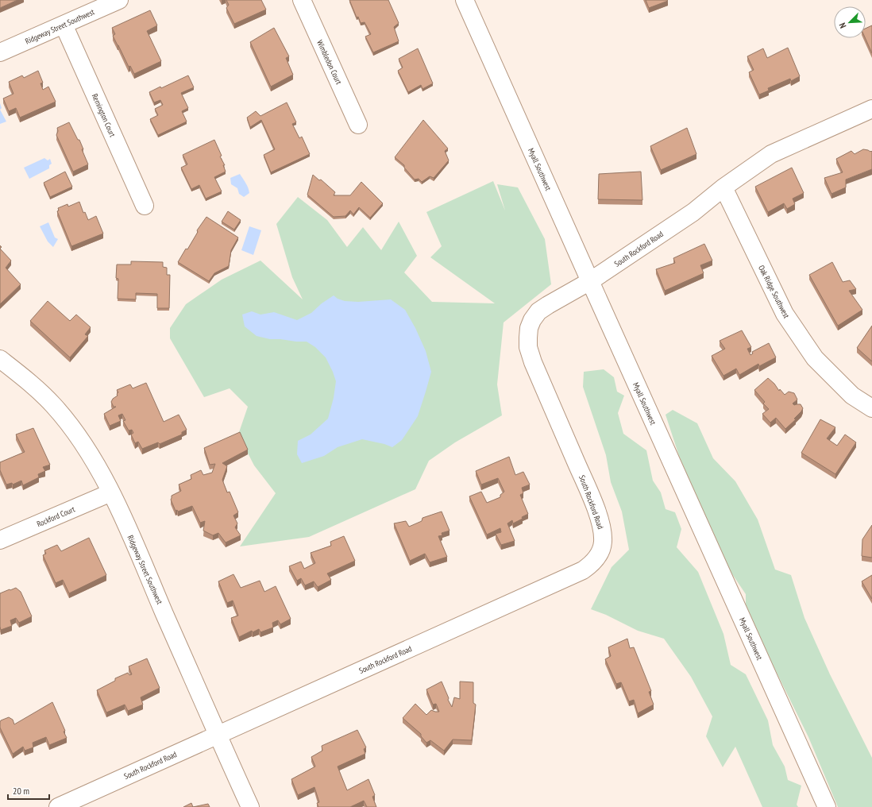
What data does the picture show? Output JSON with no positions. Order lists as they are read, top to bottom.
{
  "streets": {
    "street": [
      "Ridgeway Street Southwest",
      "Wimbledon Court",
      "Remington Court",
      "Myall Southwest",
      "South Rockford Road",
      "Oak Ridge Southwest",
      "Rockford Court"
    ]
  },
  "crossings": [
    ["Ridgeway Street Southwest", "Remington Court"],
    ["Ridgeway Street Southwest", "South Rockford Road"],
    ["Ridgeway Street Southwest", "Rockford Court"],
    ["Myall Southwest", "South Rockford Road"],
    ["South Rockford Road", "Oak Ridge Southwest"]
  ],
  "scale_bar": "20 m",
  "north": "bottom left"
}
